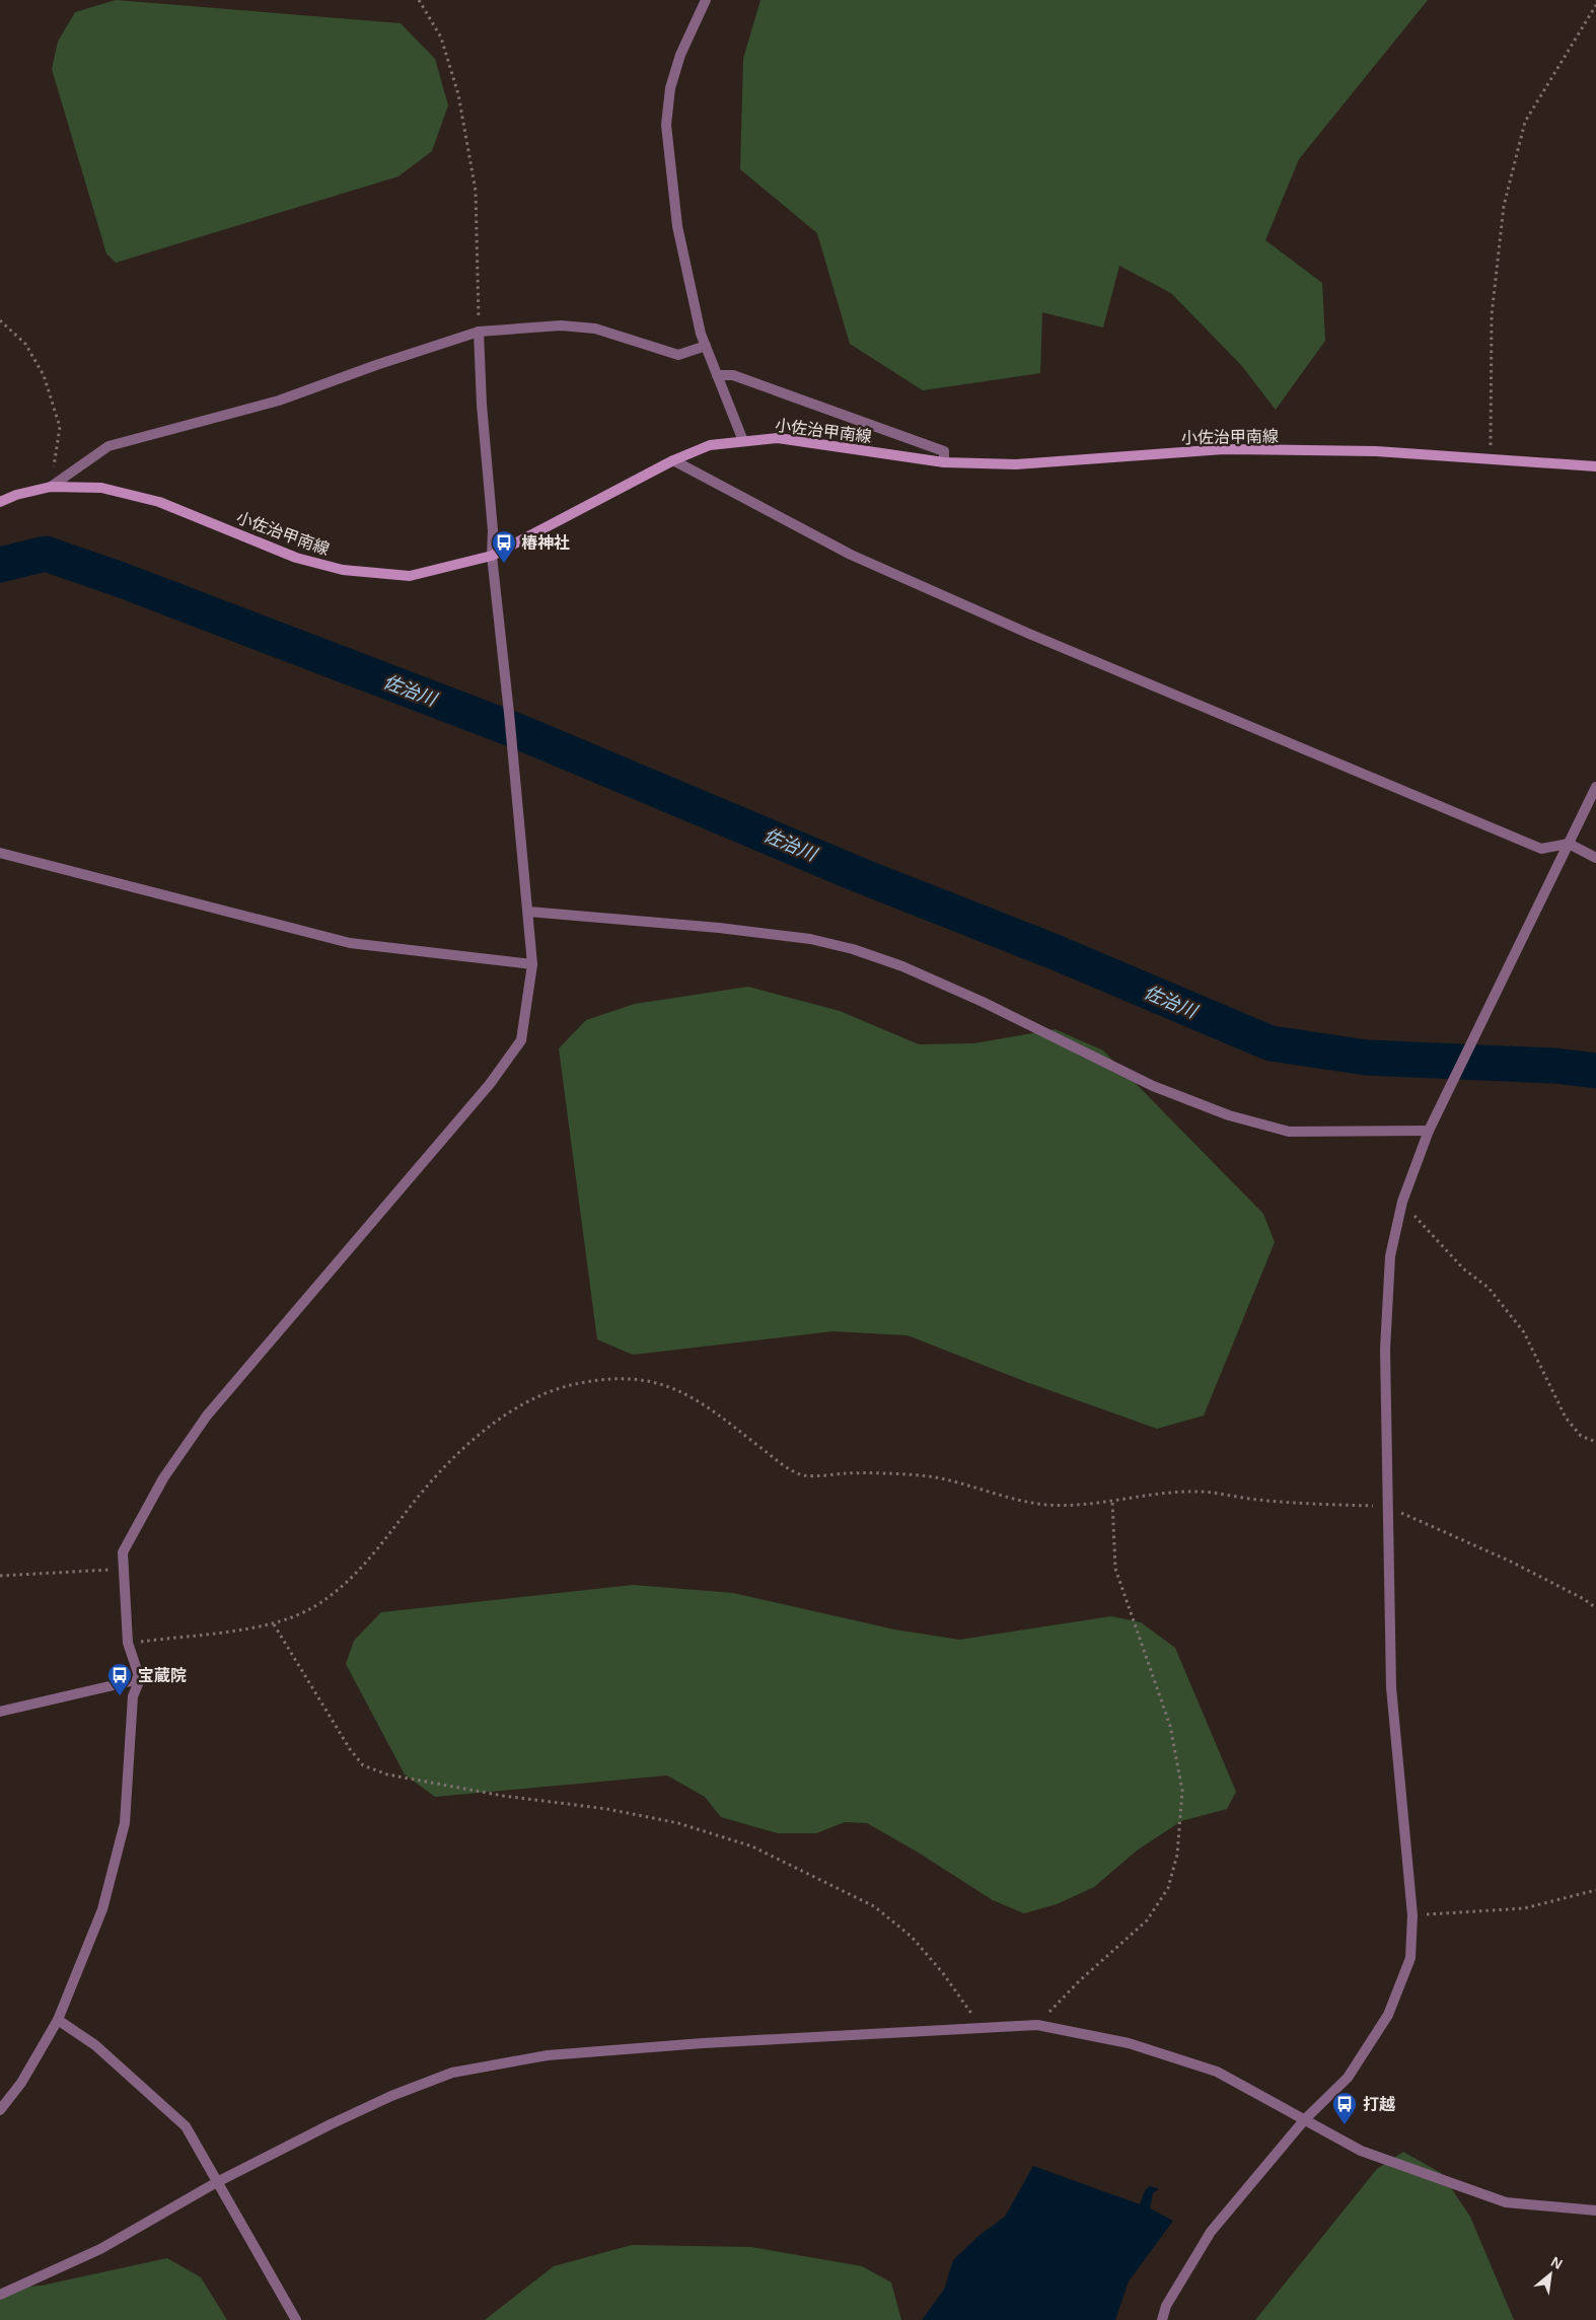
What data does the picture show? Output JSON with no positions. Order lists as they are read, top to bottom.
{
  "streets": {
    "main road": ["小佐治甲南線"]
  },
  "water": ["佐治川"],
  "places": {
    "bus stop": ["椿神社", "宝蔵院", "打越"]
  },
  "north": "top right"
}
